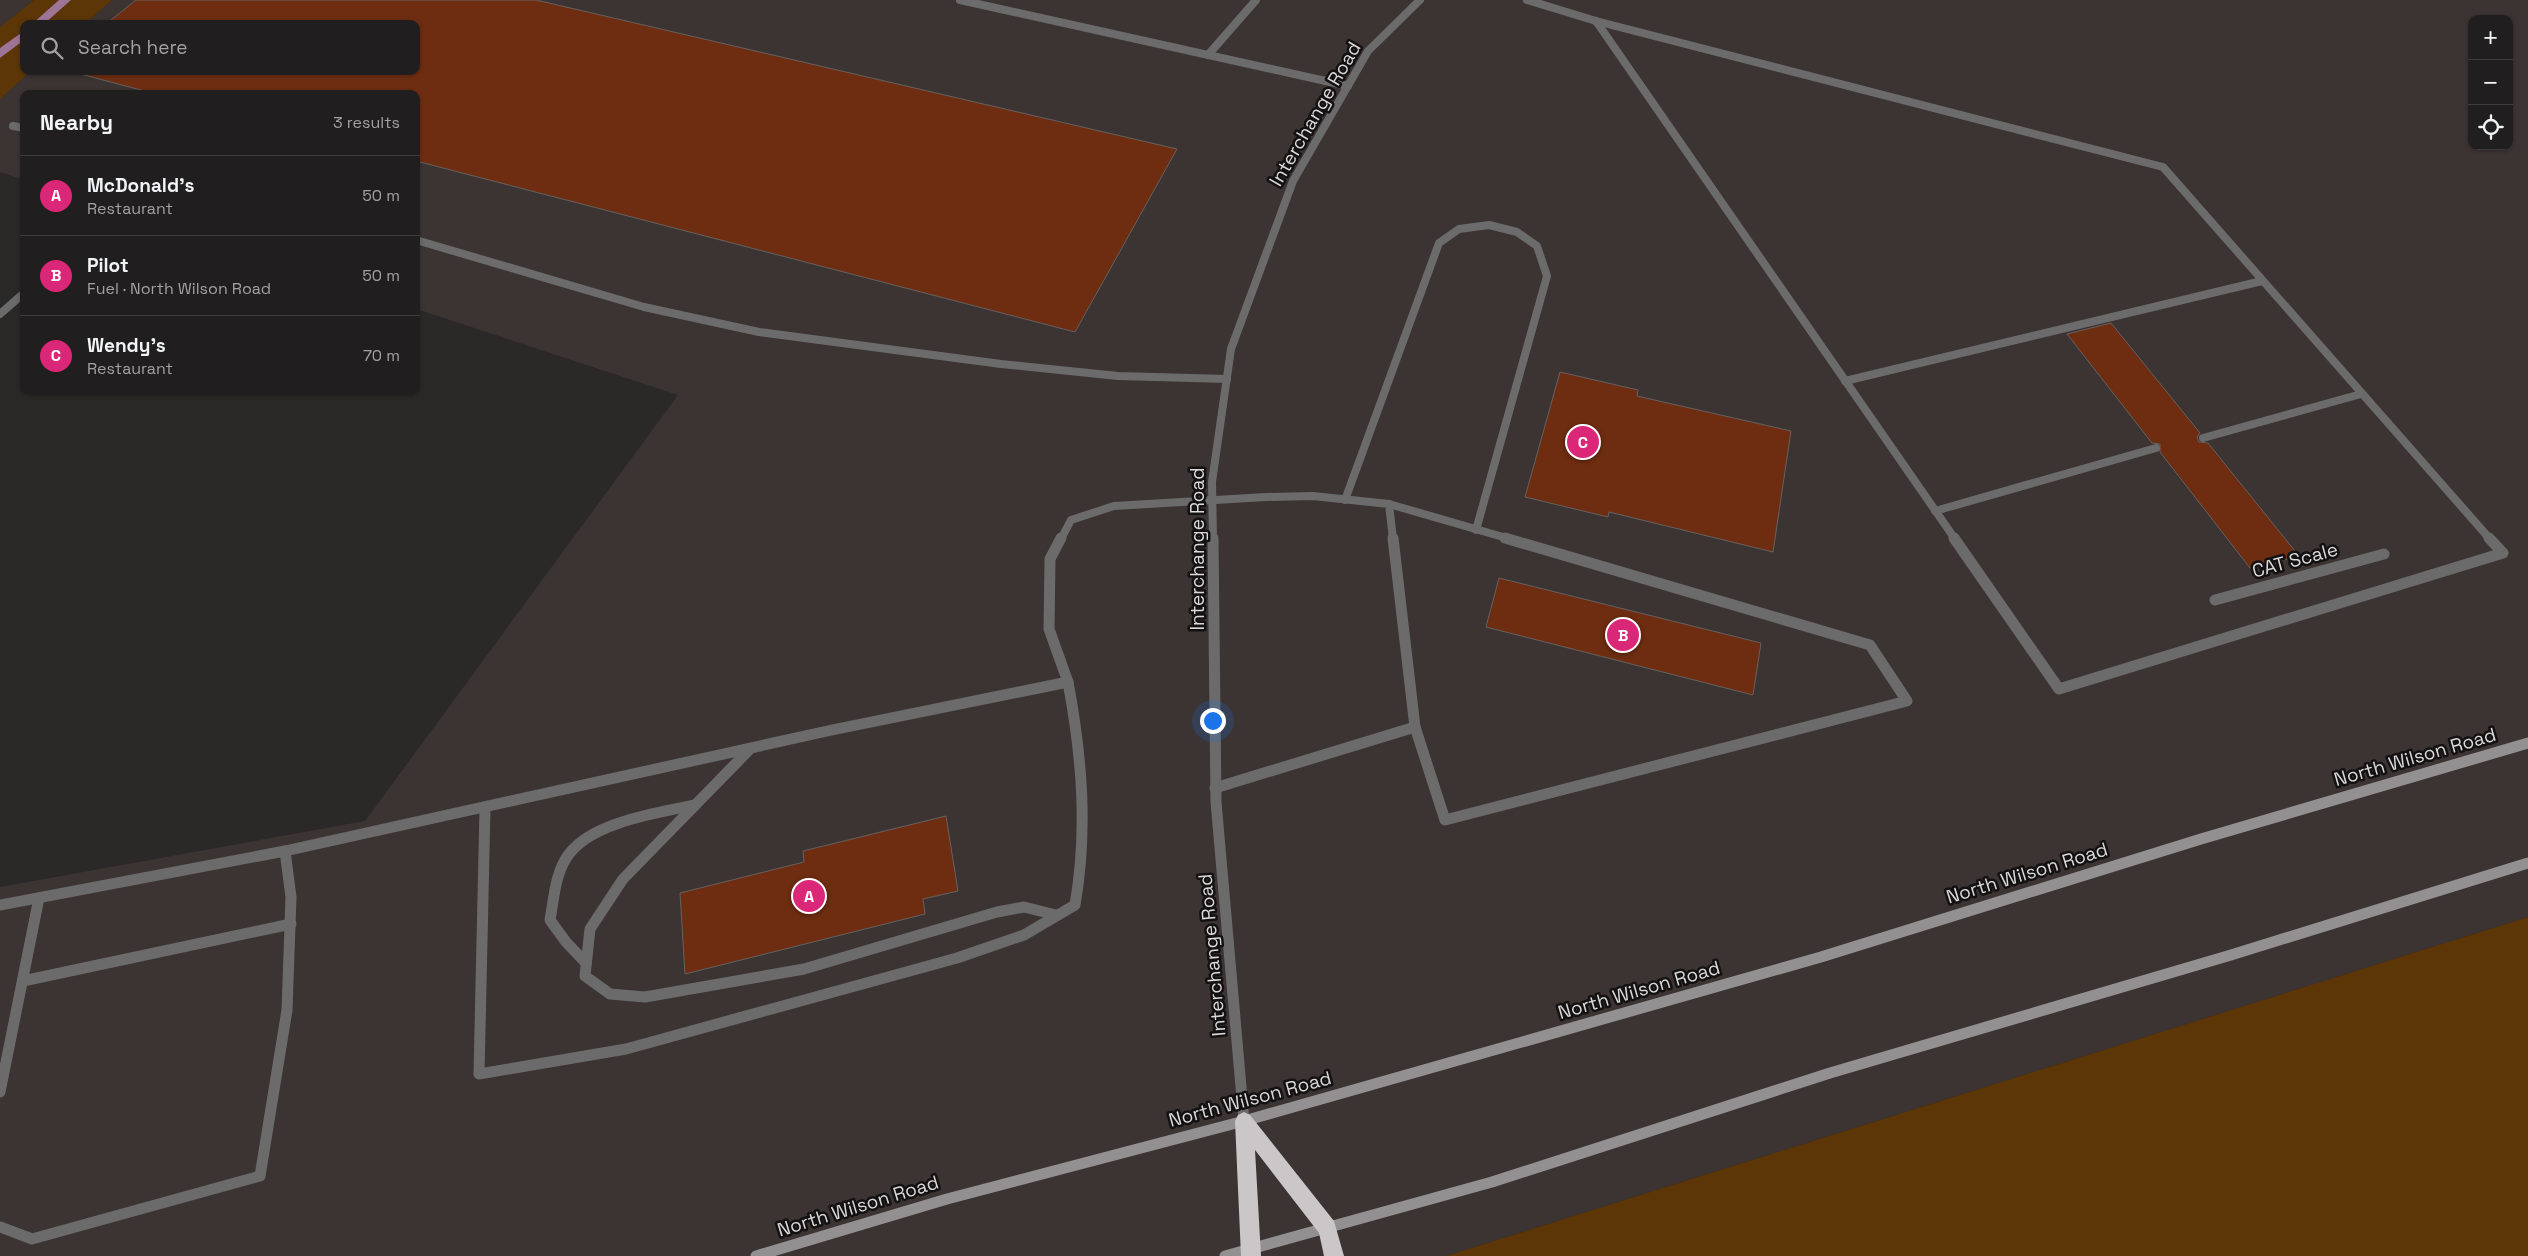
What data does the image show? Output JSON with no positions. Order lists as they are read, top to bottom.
{
  "streets": {
    "main road": ["North Wilson Road"],
    "street": ["Interchange Road", "CAT Scale"]
  },
  "crossings": [
    ["Interchange Road", "North Wilson Road"]
  ],
  "page": {
    "map_buttons": ["+", "−"],
    "search": "Search here",
    "heading": ["Nearby", "3 results"],
    "list": [
      {
        "mark": "A",
        "name": "McDonald's",
        "note": "Restaurant",
        "value": "50 m"
      },
      {
        "mark": "B",
        "name": "Pilot",
        "note": "Fuel · North Wilson Road",
        "value": "50 m"
      },
      {
        "mark": "C",
        "name": "Wendy's",
        "note": "Restaurant",
        "value": "70 m"
      }
    ],
    "pins": ["C", "B", "A"]
  }
}
